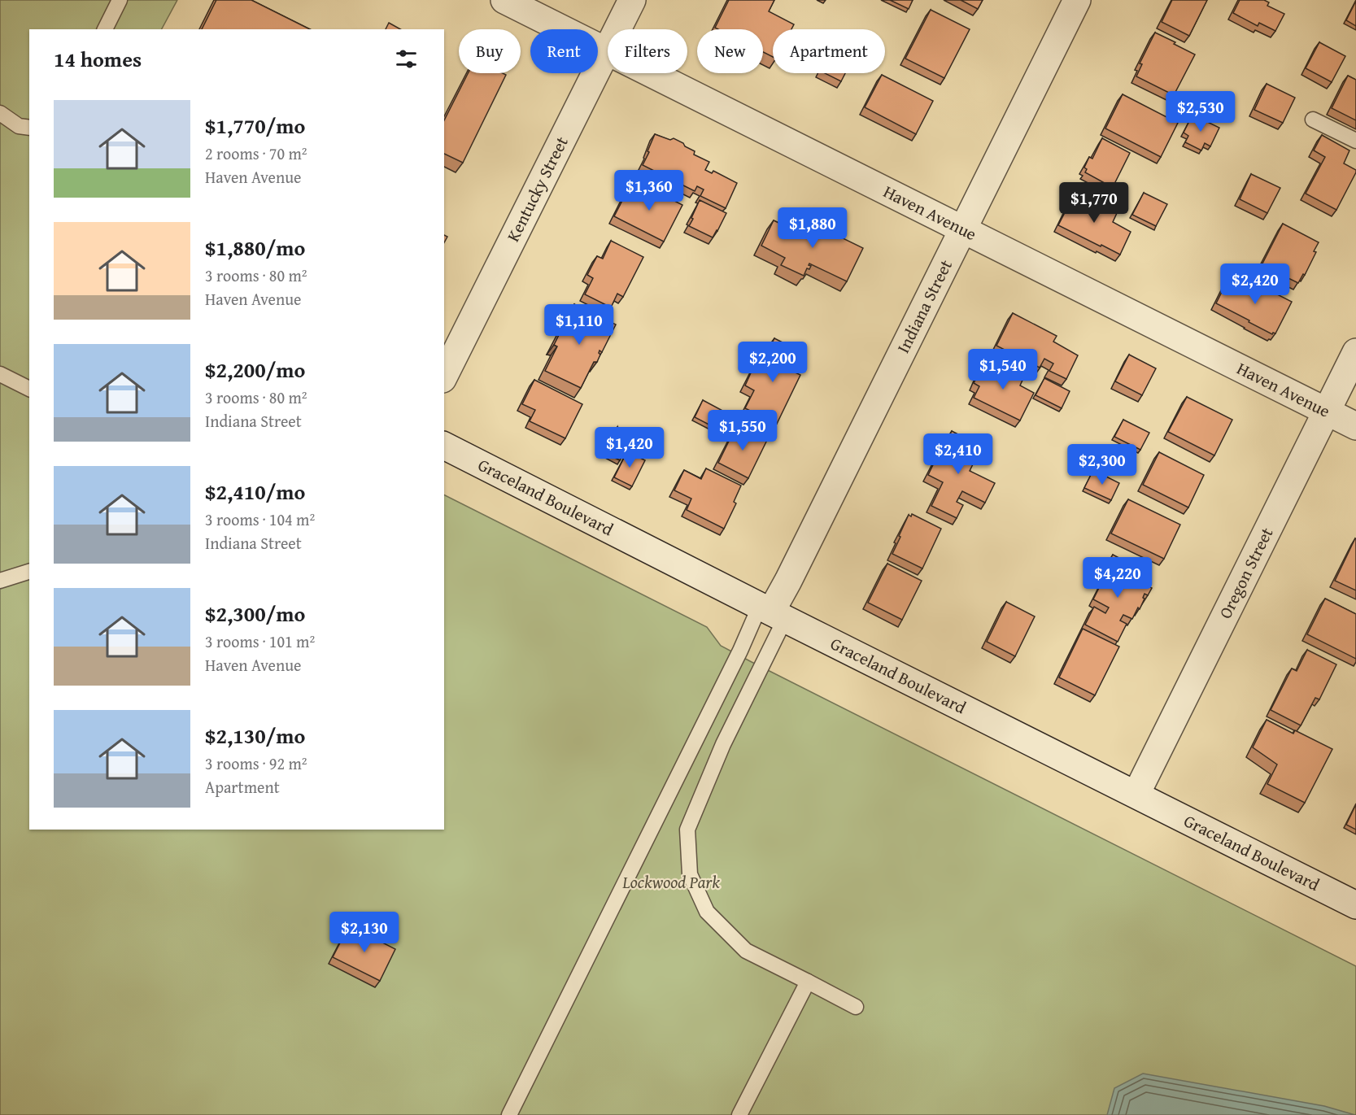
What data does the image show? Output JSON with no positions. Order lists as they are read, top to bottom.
{
  "streets": {
    "street": [
      "Kentucky Street",
      "Haven Avenue",
      "Indiana Street",
      "Graceland Boulevard",
      "Oregon Street"
    ]
  },
  "crossings": [
    ["Kentucky Street", "Haven Avenue"],
    ["Haven Avenue", "Indiana Street"],
    ["Haven Avenue", "Oregon Street"],
    ["Indiana Street", "Graceland Boulevard"],
    ["Graceland Boulevard", "Oregon Street"]
  ],
  "parks": ["Lockwood Park"],
  "page": {
    "chip": [
      "Buy",
      "Rent",
      "Filters",
      "New",
      "Apartment"
    ],
    "heading": "14 homes",
    "list": [
      {
        "name": "$1,770/mo",
        "note": "2 rooms · 70 m² · Haven Avenue"
      },
      {
        "name": "$1,880/mo",
        "note": "3 rooms · 80 m² · Haven Avenue"
      },
      {
        "name": "$2,200/mo",
        "note": "3 rooms · 80 m² · Indiana Street"
      },
      {
        "name": "$2,410/mo",
        "note": "3 rooms · 104 m² · Indiana Street"
      },
      {
        "name": "$2,300/mo",
        "note": "3 rooms · 101 m² · Haven Avenue"
      },
      {
        "name": "$2,130/mo",
        "note": "3 rooms · 92 m² · Apartment"
      }
    ],
    "price": [
      "$2,530",
      "$1,360",
      "$1,770",
      "$1,880",
      "$2,420",
      "$1,110",
      "$2,200",
      "$1,540",
      "$1,550",
      "$1,420",
      "$2,410",
      "$2,300",
      "$4,220",
      "$2,130"
    ]
  }
}
